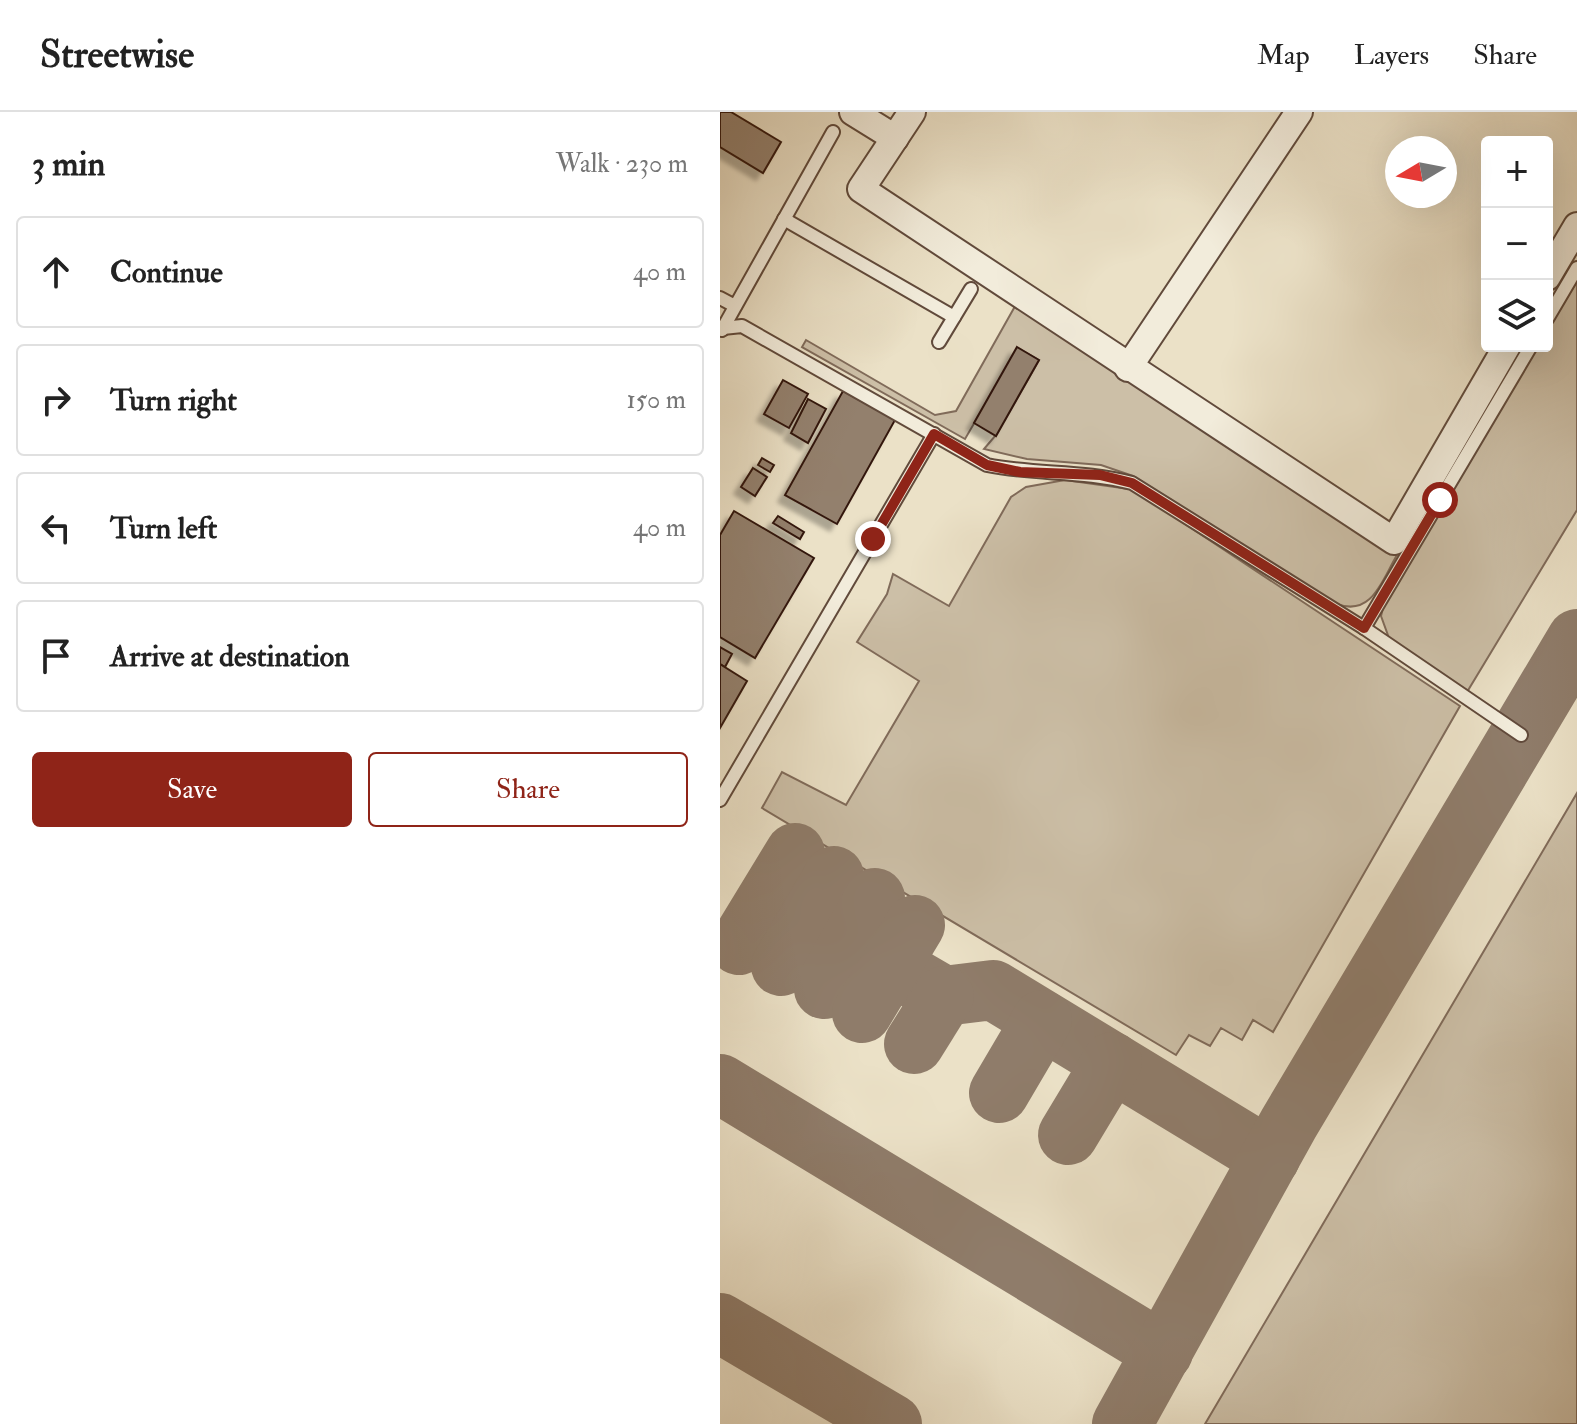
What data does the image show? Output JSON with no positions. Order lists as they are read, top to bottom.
{
  "north": "left",
  "page": {
    "header": "Streetwise",
    "nav": ["Map", "Layers", "Share"],
    "heading": ["3 min", "Walk · 230 m"],
    "map_buttons": ["+", "−"],
    "list": [
      ["Continue", "40 m"],
      ["Turn right", "150 m"],
      ["Turn left", "40 m"],
      "Arrive at destination"
    ],
    "buttons": ["Save", "Share"]
  }
}
